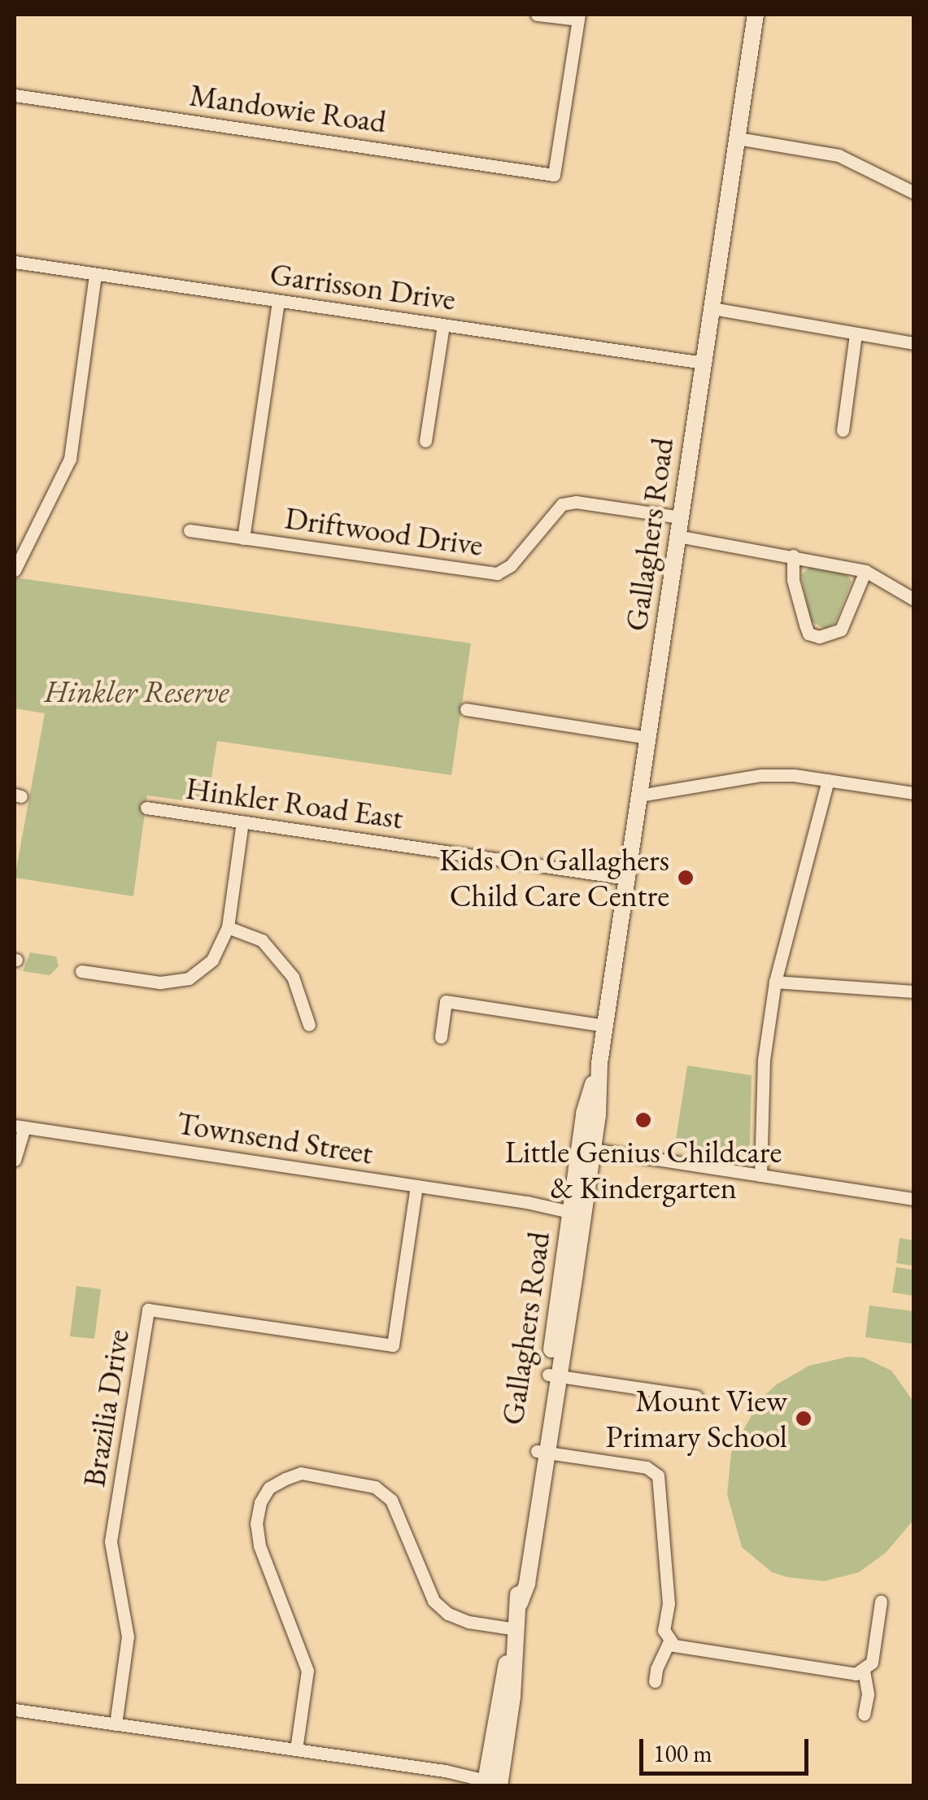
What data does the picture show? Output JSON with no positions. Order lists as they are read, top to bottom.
{
  "streets": {
    "street": [
      "Mandowie Road",
      "Garrisson Drive",
      "Driftwood Drive",
      "Gallaghers Road",
      "Hinkler Road East",
      "Townsend Street",
      "Brazilia Drive"
    ]
  },
  "crossings": [
    ["Garrisson Drive", "Driftwood Drive"],
    ["Garrisson Drive", "Gallaghers Road"],
    ["Driftwood Drive", "Gallaghers Road"],
    ["Gallaghers Road", "Hinkler Road East"],
    ["Gallaghers Road", "Townsend Street"],
    ["Townsend Street", "Brazilia Drive"]
  ],
  "parks": ["Hinkler Reserve"],
  "places": ["Kids On Gallaghers Child Care Centre", "Little Genius Childcare & Kindergarten", "Mount View Primary School"],
  "scale_bar": "100 m"
}
